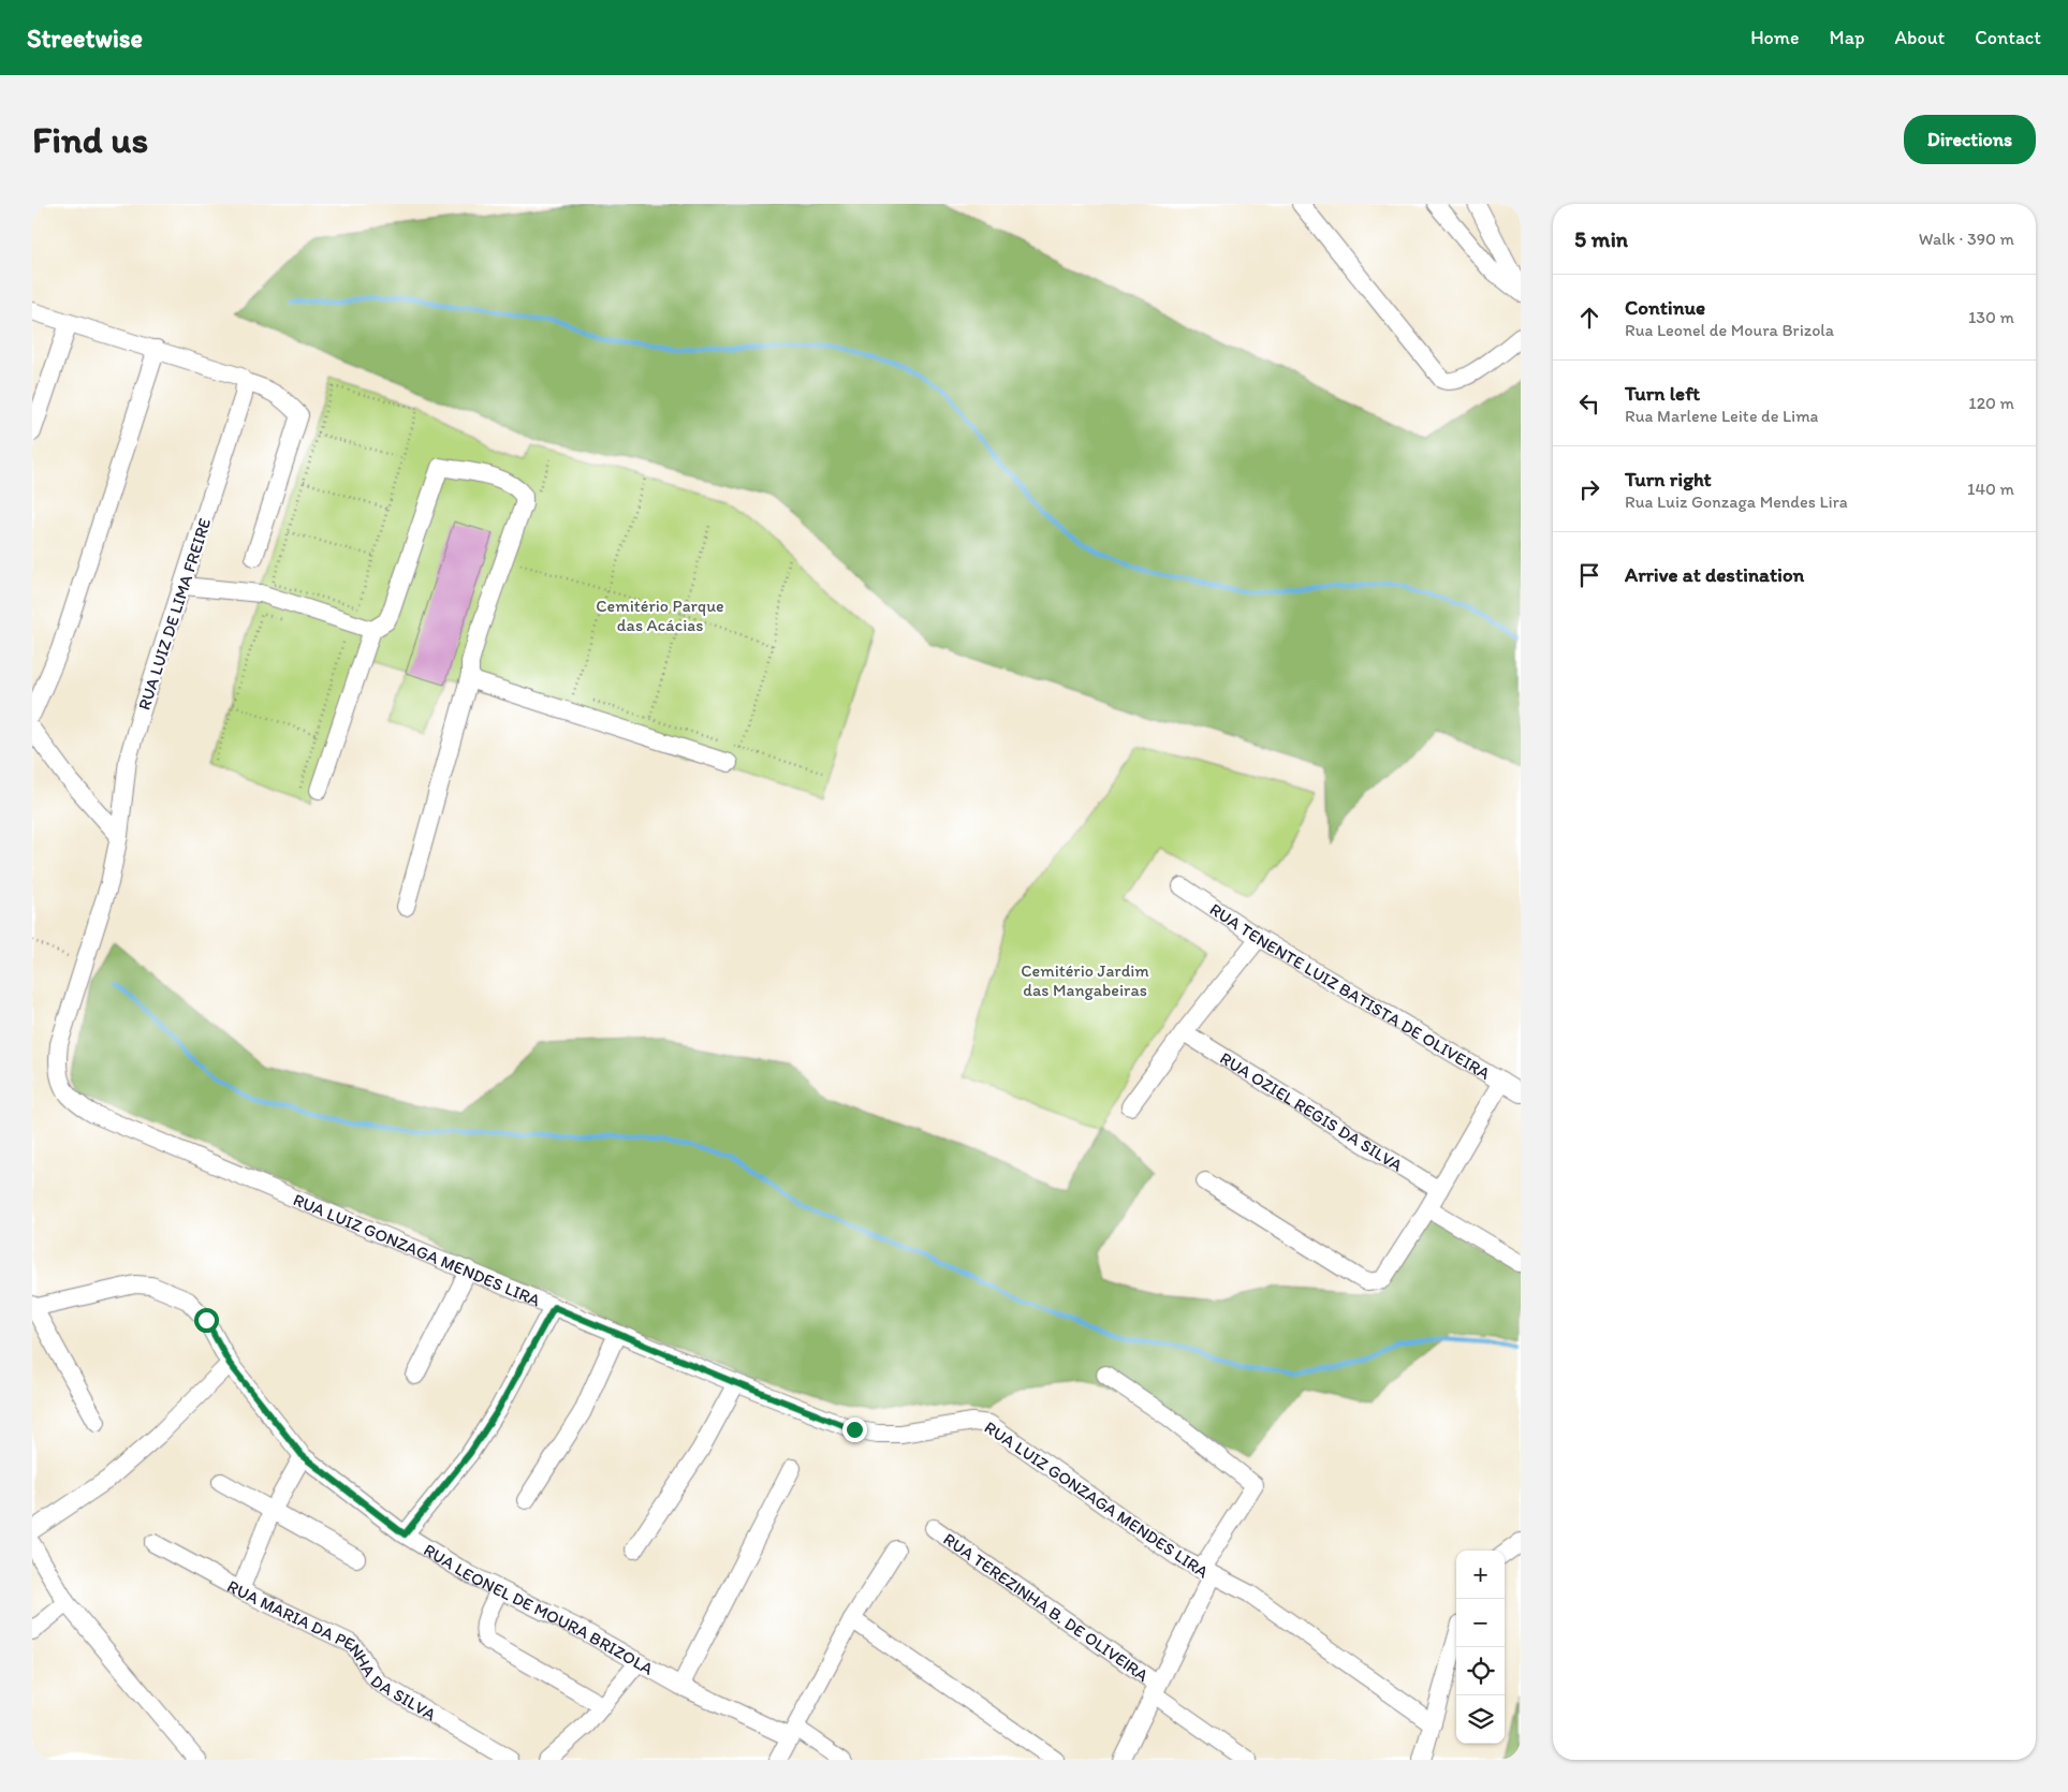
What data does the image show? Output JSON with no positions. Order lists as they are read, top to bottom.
{
  "streets": {
    "street": [
      "RUA LUIZ DE LIMA FREIRE",
      "RUA TENENTE LUIZ BATISTA DE OLIVEIRA",
      "RUA OZIEL REGIS DA SILVA",
      "RUA LUIZ GONZAGA MENDES LIRA",
      "RUA TEREZINHA B. DE OLIVEIRA",
      "RUA LEONEL DE MOURA BRIZOLA",
      "RUA MARIA DA PENHA DA SILVA"
    ]
  },
  "crossings": [
    ["RUA LUIZ DE LIMA FREIRE", "RUA LUIZ GONZAGA MENDES LIRA"]
  ],
  "parks": ["Cemitério Parque das Acácias", "Cemitério Jardim das Mangabeiras"],
  "page": {
    "header": "Streetwise",
    "nav": [
      "Home",
      "Map",
      "About",
      "Contact"
    ],
    "buttons": "Directions",
    "title": "Find us",
    "heading": ["5 min", "Walk · 390 m"],
    "list": [
      ["Continue", "Rua Leonel de Moura Brizola", "130 m"],
      ["Turn left", "Rua Marlene Leite de Lima", "120 m"],
      ["Turn right", "Rua Luiz Gonzaga Mendes Lira", "140 m"],
      "Arrive at destination"
    ],
    "map_buttons": ["+", "−"]
  }
}
